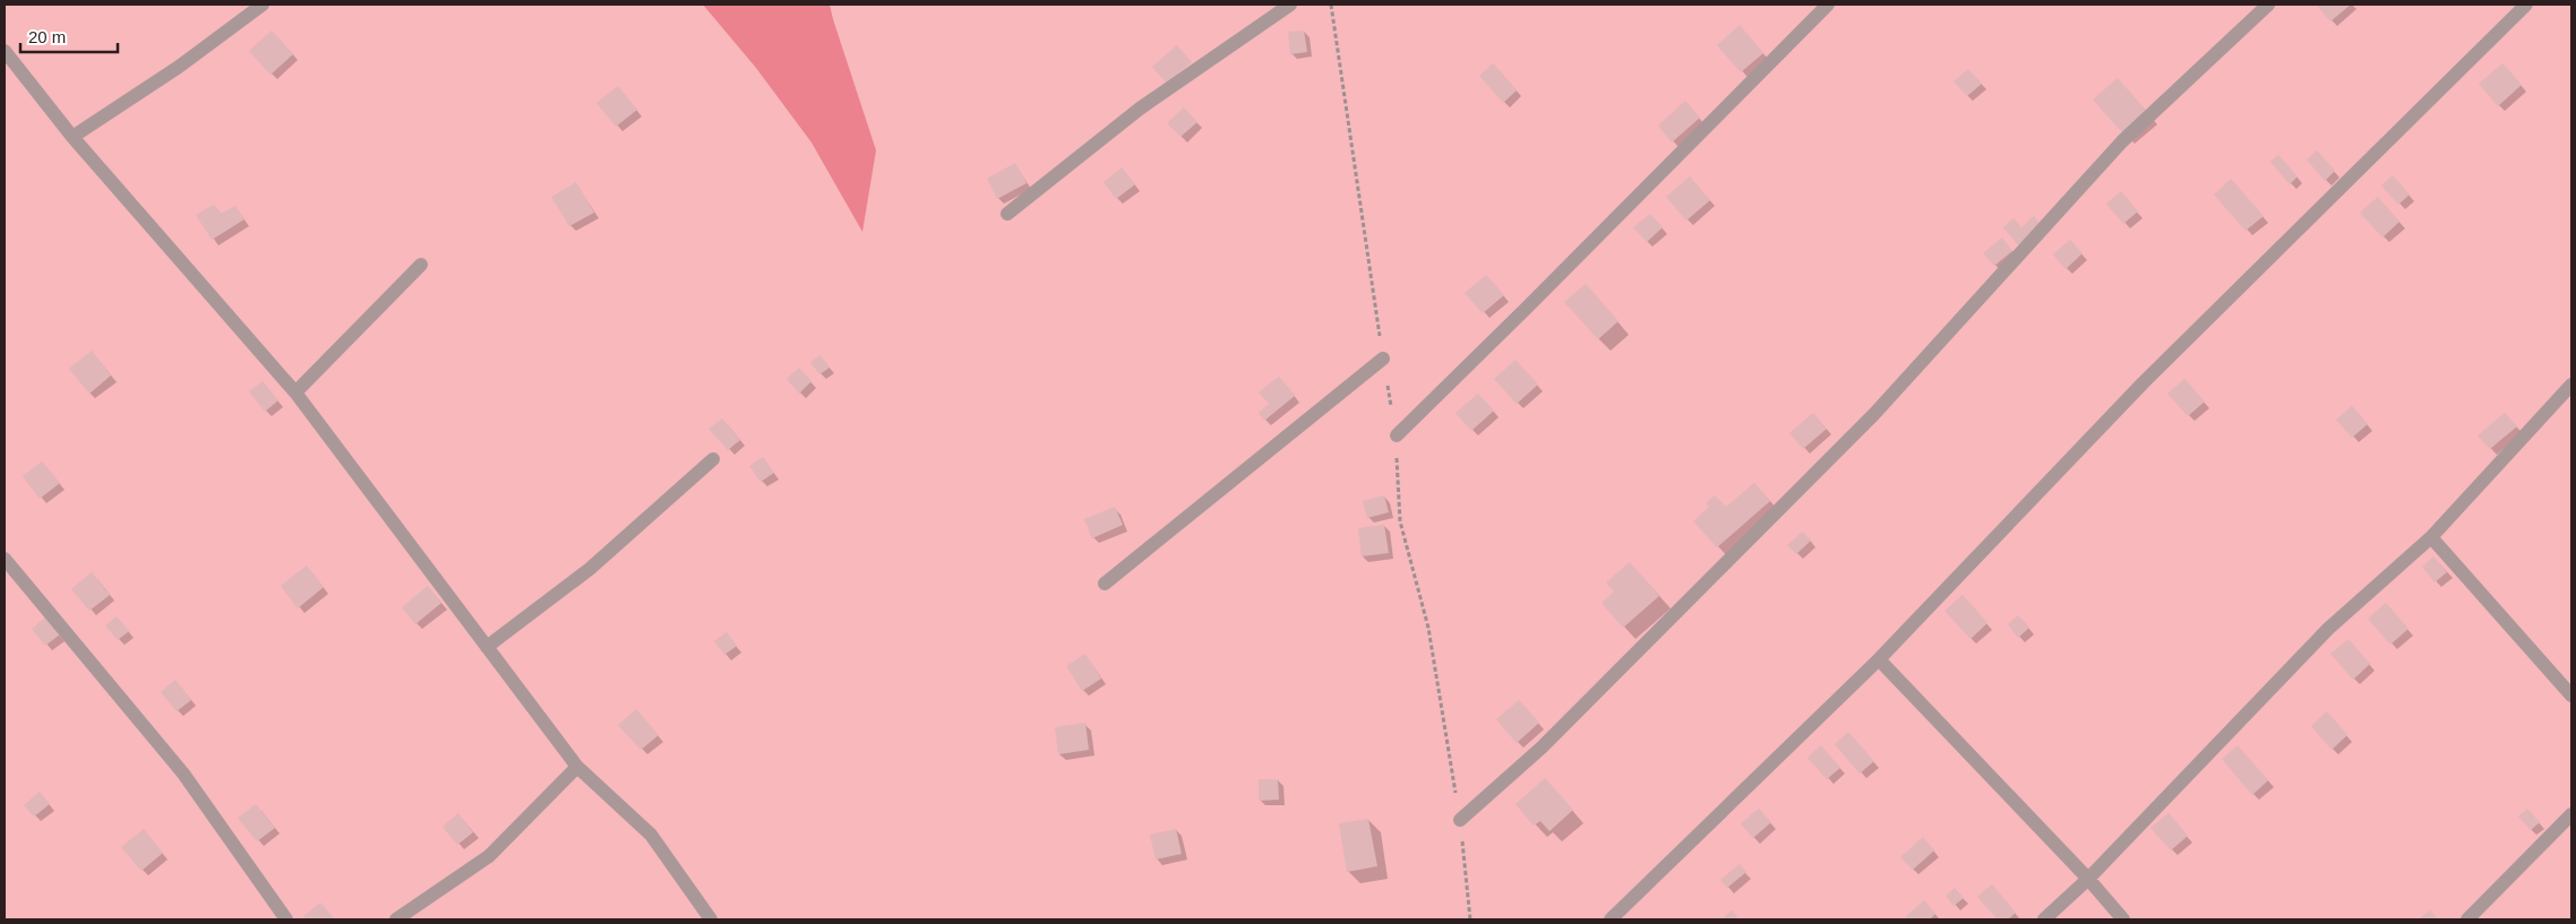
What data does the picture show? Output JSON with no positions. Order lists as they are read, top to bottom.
{
  "scale_bar": "20 m"
}
